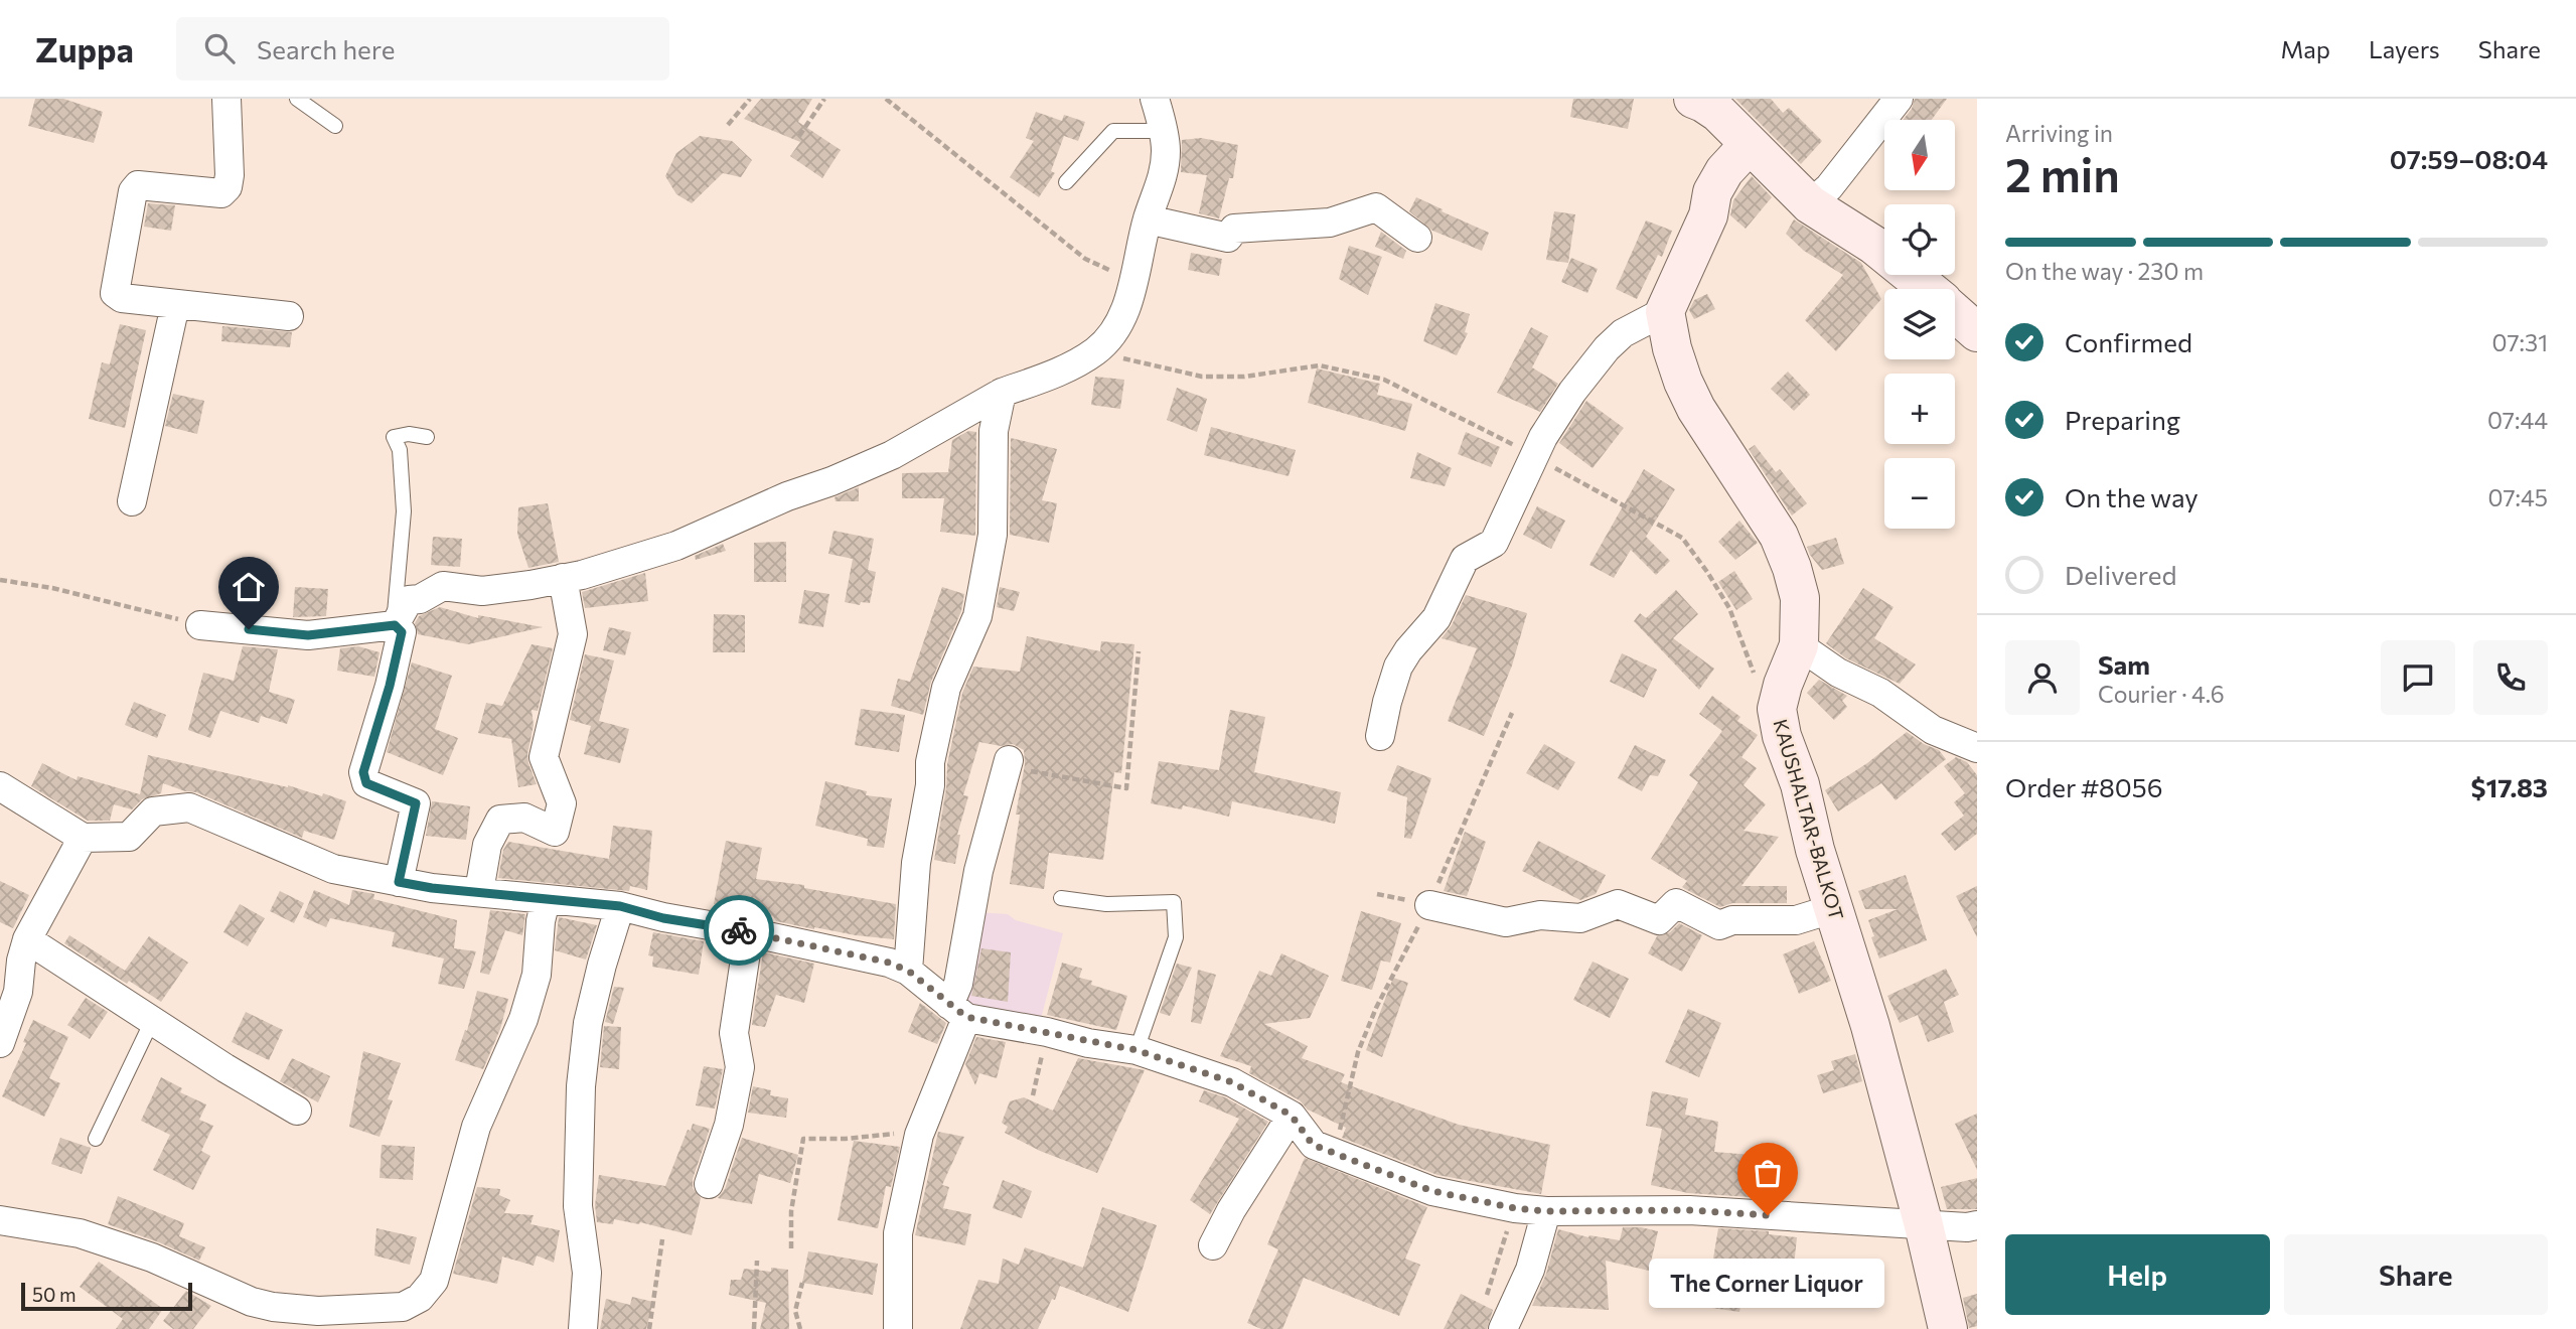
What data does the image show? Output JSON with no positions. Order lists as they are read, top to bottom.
{
  "streets": {
    "main road": ["KAUSHALTAR-BALKOT"]
  },
  "places": ["The Corner Liquor"],
  "scale_bar": "50 m",
  "north": "bottom",
  "page": {
    "header": "Zuppa",
    "search": "Search here",
    "nav": ["Map", "Layers", "Share"],
    "heading": ["2 min", "Arriving in", "07:59–08:04"],
    "panel": [
      "Sam",
      "Courier · 4.6",
      "Order #8056",
      "$17.83"
    ],
    "map_buttons": ["+", "−"],
    "bar": "On the way · 230 m",
    "list": [
      ["Confirmed", "07:31"],
      ["Preparing", "07:44"],
      ["On the way", "07:45"],
      "Delivered"
    ],
    "buttons": ["Help", "Share"],
    "bubble": "The Corner Liquor",
    "scale": "50 m"
  }
}
